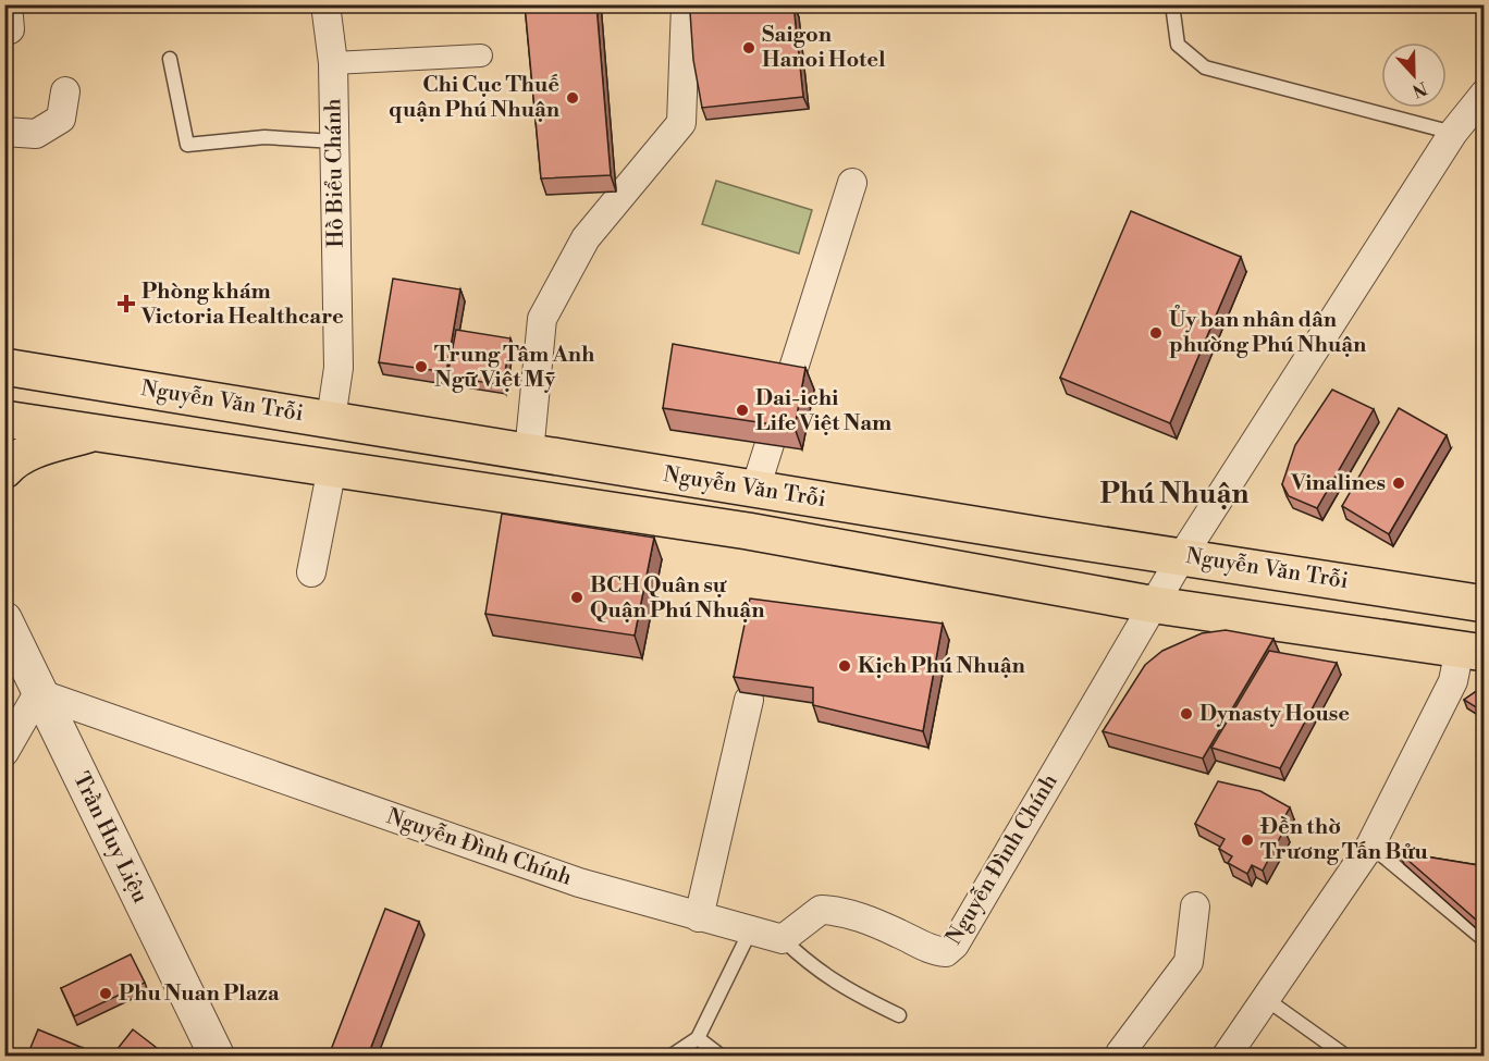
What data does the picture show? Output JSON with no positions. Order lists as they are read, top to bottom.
{
  "streets": {
    "main road": ["Nguyễn Văn Trỗi"],
    "street": ["Hồ Biểu Chánh", "Trần Huy Liệu", "Nguyễn Đình Chính"]
  },
  "crossings": [
    ["Hồ Biểu Chánh", "Nguyễn Văn Trỗi"],
    ["Nguyễn Văn Trỗi", "Nguyễn Đình Chính"],
    ["Trần Huy Liệu", "Nguyễn Đình Chính"]
  ],
  "districts": ["Phú Nhuận"],
  "places": {
    "other": [
      "Saigon Hanoi Hotel",
      "Chi Cục Thuế quận Phú Nhuận",
      "Ủy ban nhân dân phường Phú Nhuận",
      "Trung Tâm Anh Ngữ Việt Mỹ",
      "Dai-ichi Life Việt Nam",
      "Vinalines",
      "BCH Quân sự Quận Phú Nhuận",
      "Kịch Phú Nhuận",
      "Dynasty House",
      "Đền thờ Trương Tấn Bửu",
      "Phu Nuan Plaza"
    ],
    "health": ["Phòng khám Victoria Healthcare"]
  },
  "north": "bottom"
}
